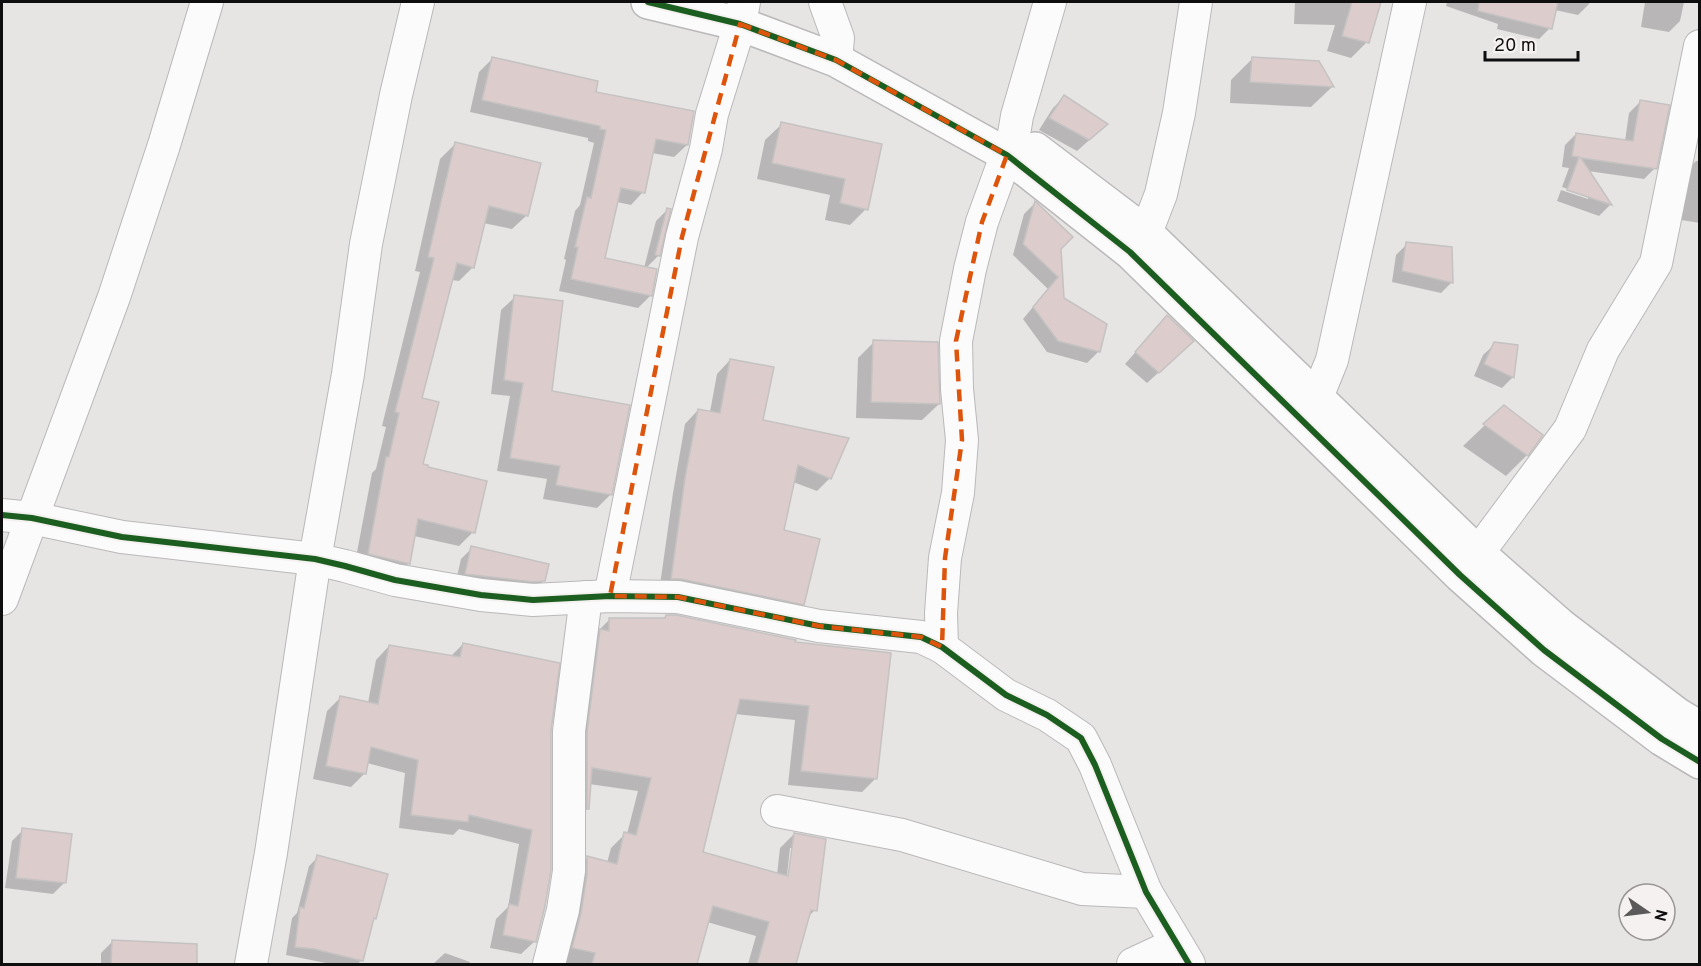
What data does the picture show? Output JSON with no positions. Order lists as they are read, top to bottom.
{
  "scale_bar": "20 m",
  "north": "right"
}
